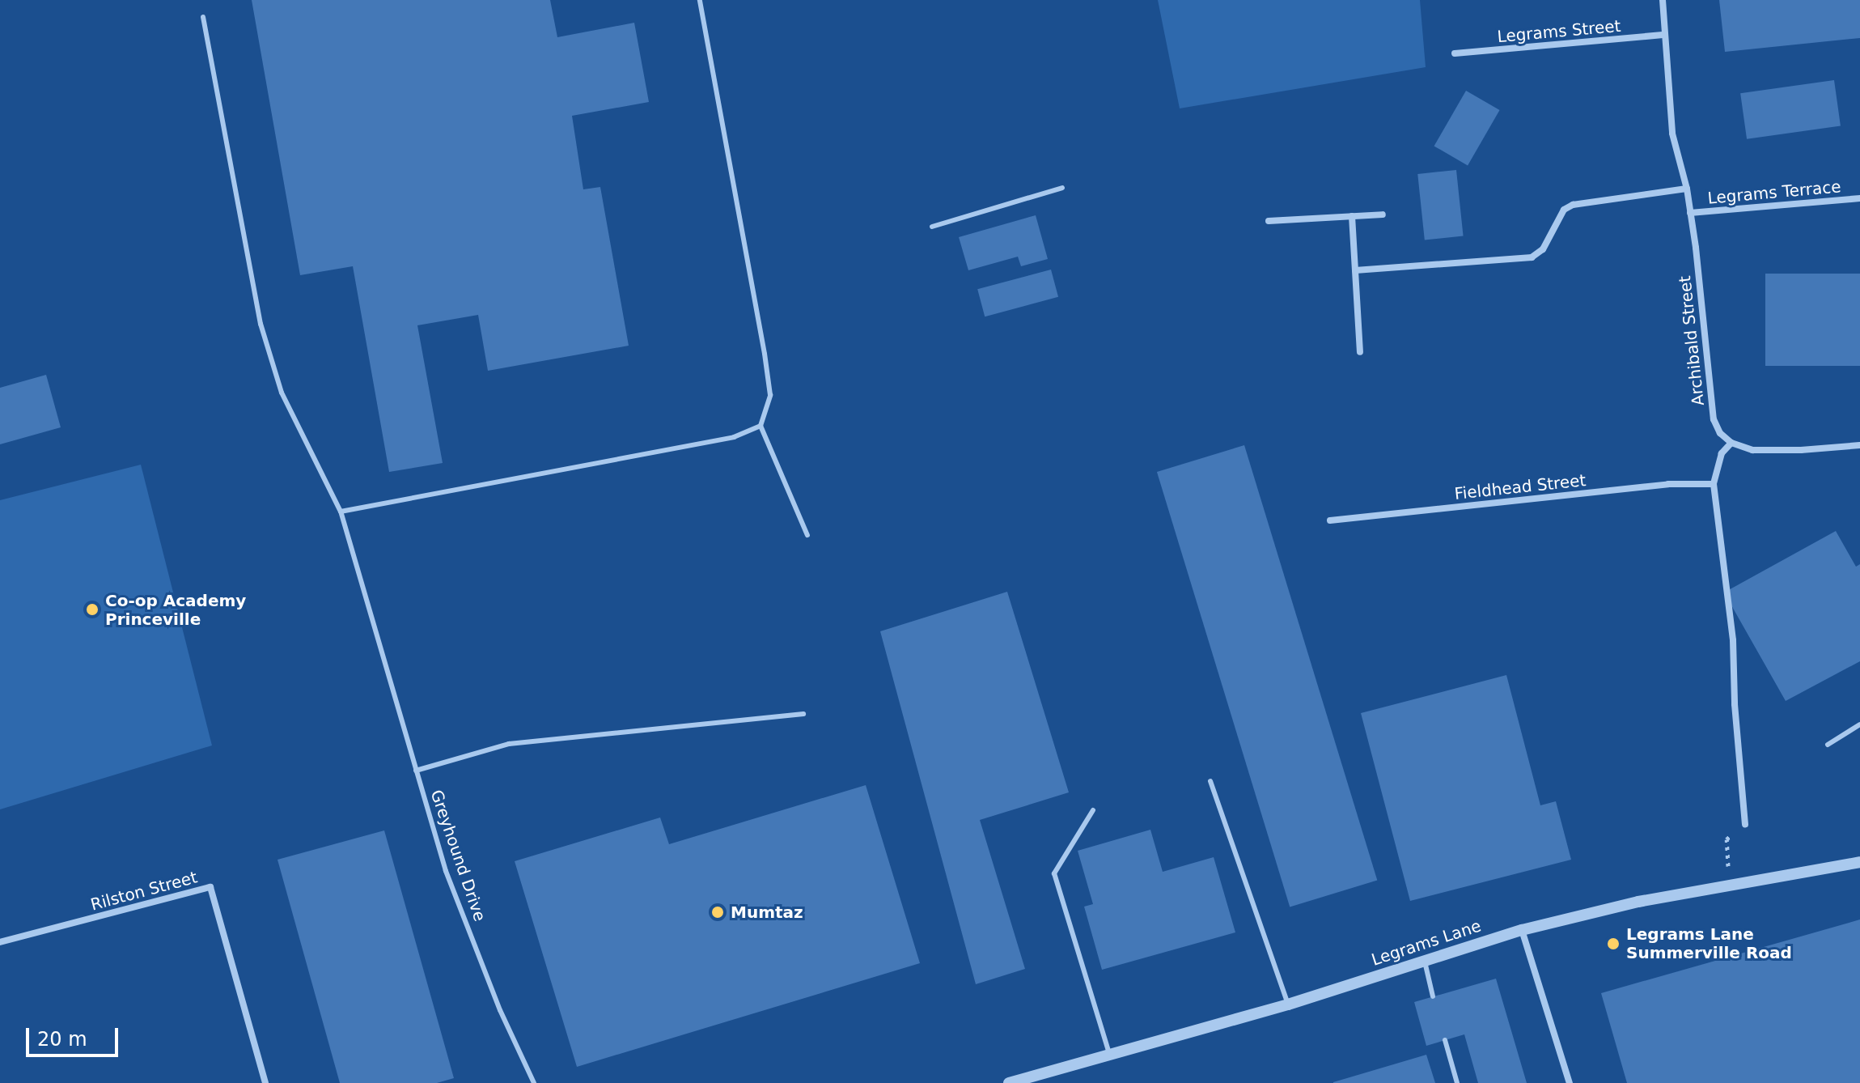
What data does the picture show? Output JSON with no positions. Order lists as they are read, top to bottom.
{
  "streets": {
    "street": [
      "Legrams Street",
      "Legrams Terrace",
      "Archibald Street",
      "Fieldhead Street",
      "Rilston Street",
      "Legrams Lane"
    ],
    "lane": ["Greyhound Drive"]
  },
  "crossings": [
    ["Legrams Street", "Archibald Street"],
    ["Legrams Terrace", "Archibald Street"]
  ],
  "places": ["Co-op Academy Princeville", "Mumtaz", "Legrams Lane Summerville Road"],
  "scale_bar": "20 m"
}
